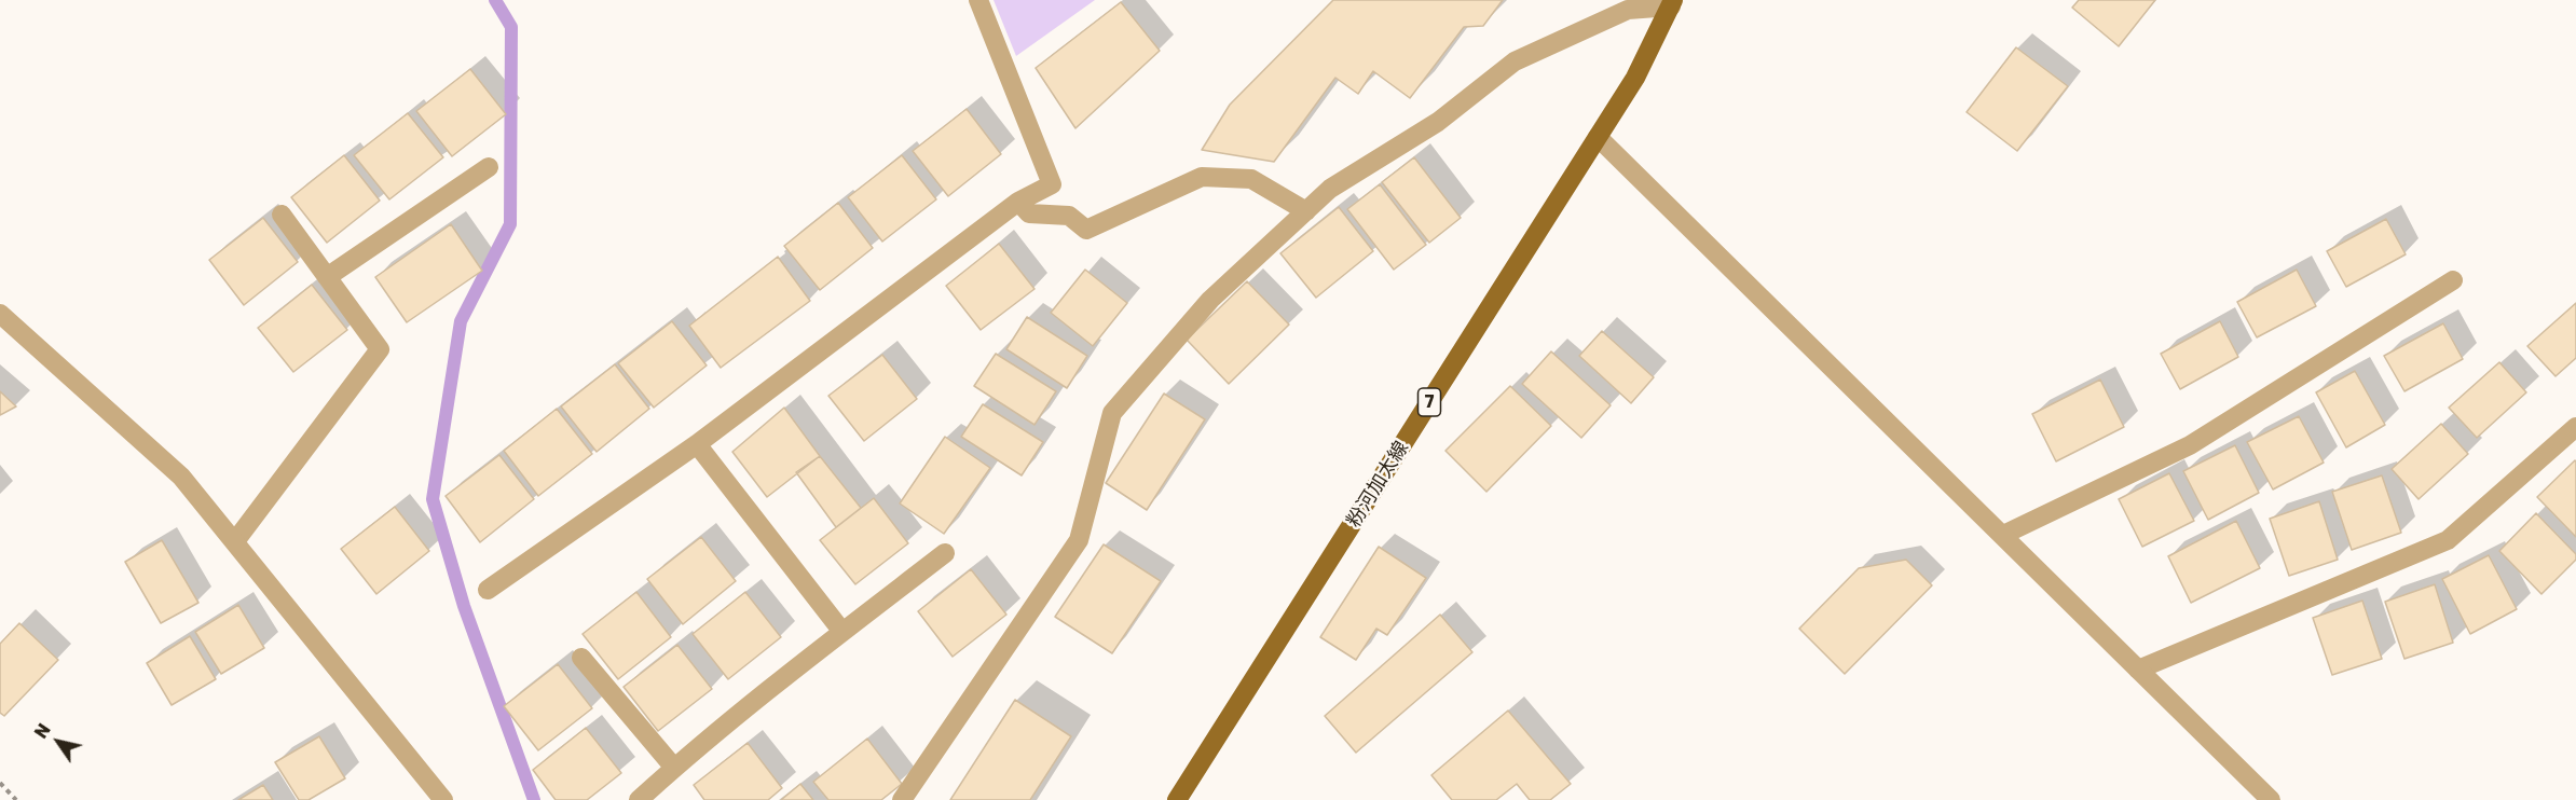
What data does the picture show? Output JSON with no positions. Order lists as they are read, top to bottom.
{
  "streets": {
    "main road": ["7", "粉河加太線"]
  },
  "north": "top left"
}
